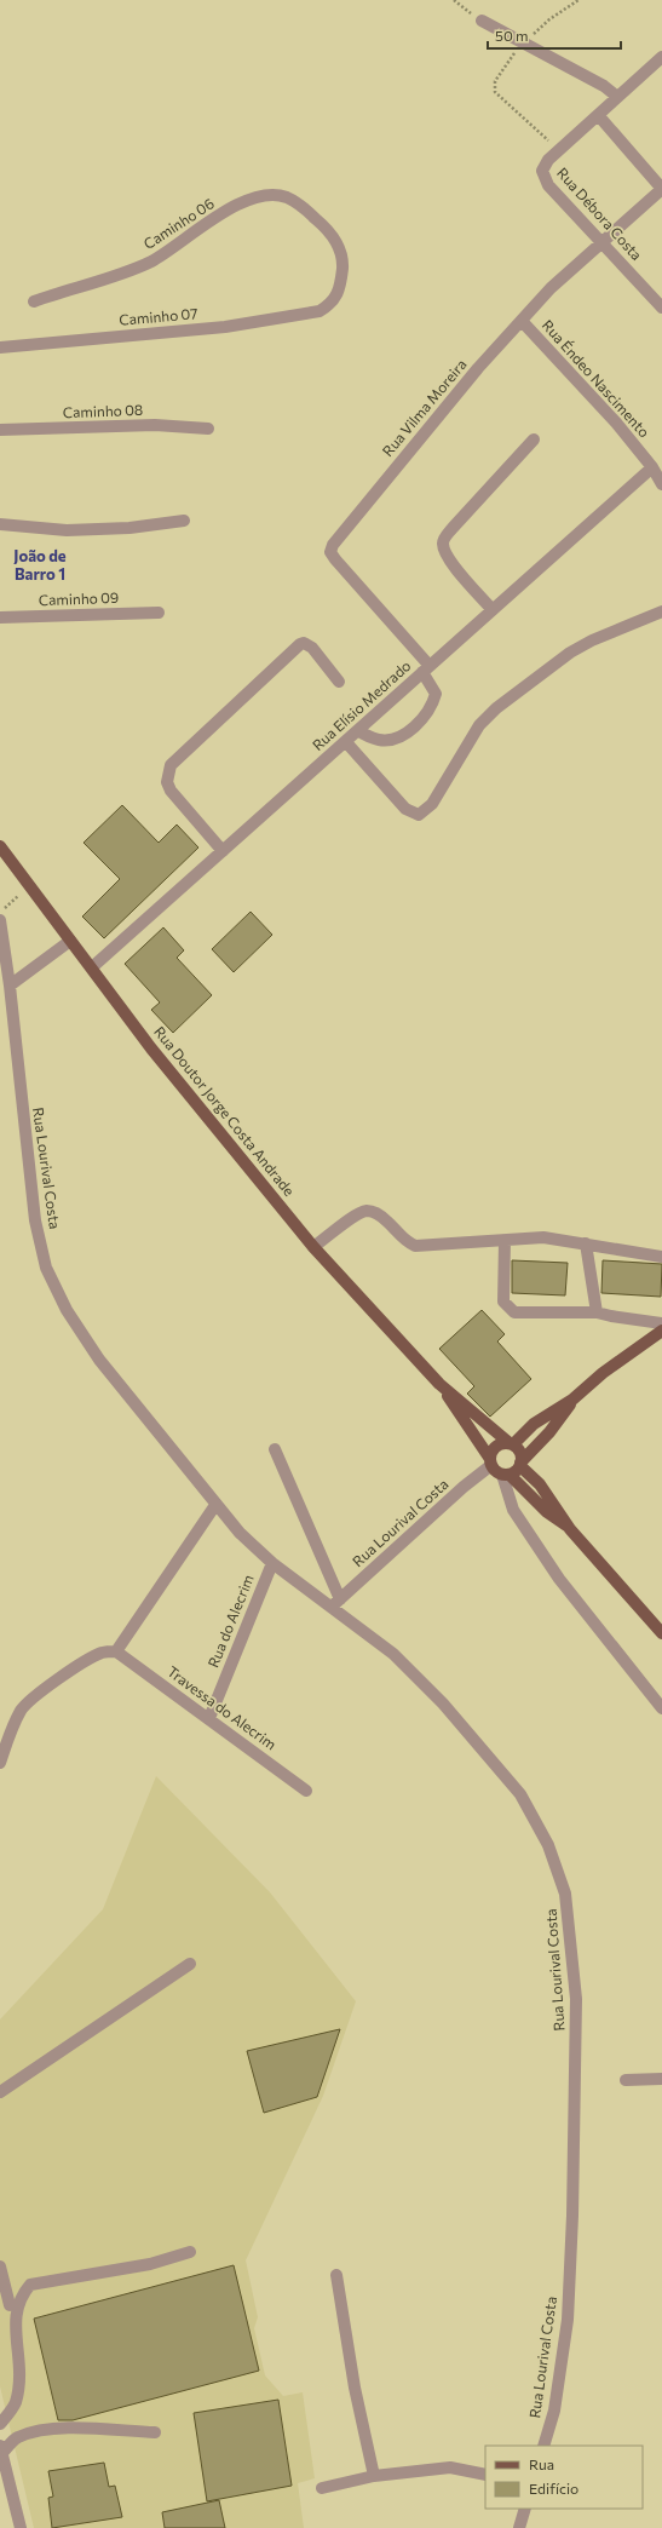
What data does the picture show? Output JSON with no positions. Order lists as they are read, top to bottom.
{
  "streets": {
    "main road": ["Rua Doutor Jorge Costa Andrade"],
    "street": [
      "Rua Débora Costa",
      "Caminho 06",
      "Caminho 07",
      "Rua Éndeo Nascimento",
      "Rua Vilma Moreira",
      "Caminho 08",
      "Caminho 09",
      "Rua Elísio Medrado",
      "Rua Lourival Costa",
      "Rua do Alecrim",
      "Travessa do Alecrim"
    ]
  },
  "crossings": [
    ["Rua Débora Costa", "Rua Vilma Moreira"],
    ["Caminho 06", "Caminho 07"],
    ["Rua Éndeo Nascimento", "Rua Vilma Moreira"],
    ["Rua Éndeo Nascimento", "Rua Elísio Medrado"],
    ["Rua Vilma Moreira", "Rua Elísio Medrado"],
    ["Rua Elísio Medrado", "Rua Doutor Jorge Costa Andrade"],
    ["Rua Doutor Jorge Costa Andrade", "Rua Lourival Costa"],
    ["Rua Lourival Costa", "Rua do Alecrim"],
    ["Rua do Alecrim", "Travessa do Alecrim"]
  ],
  "districts": ["João de Barro 1"],
  "legend": ["Rua", "Edifício"],
  "scale_bar": "50 m"
}
